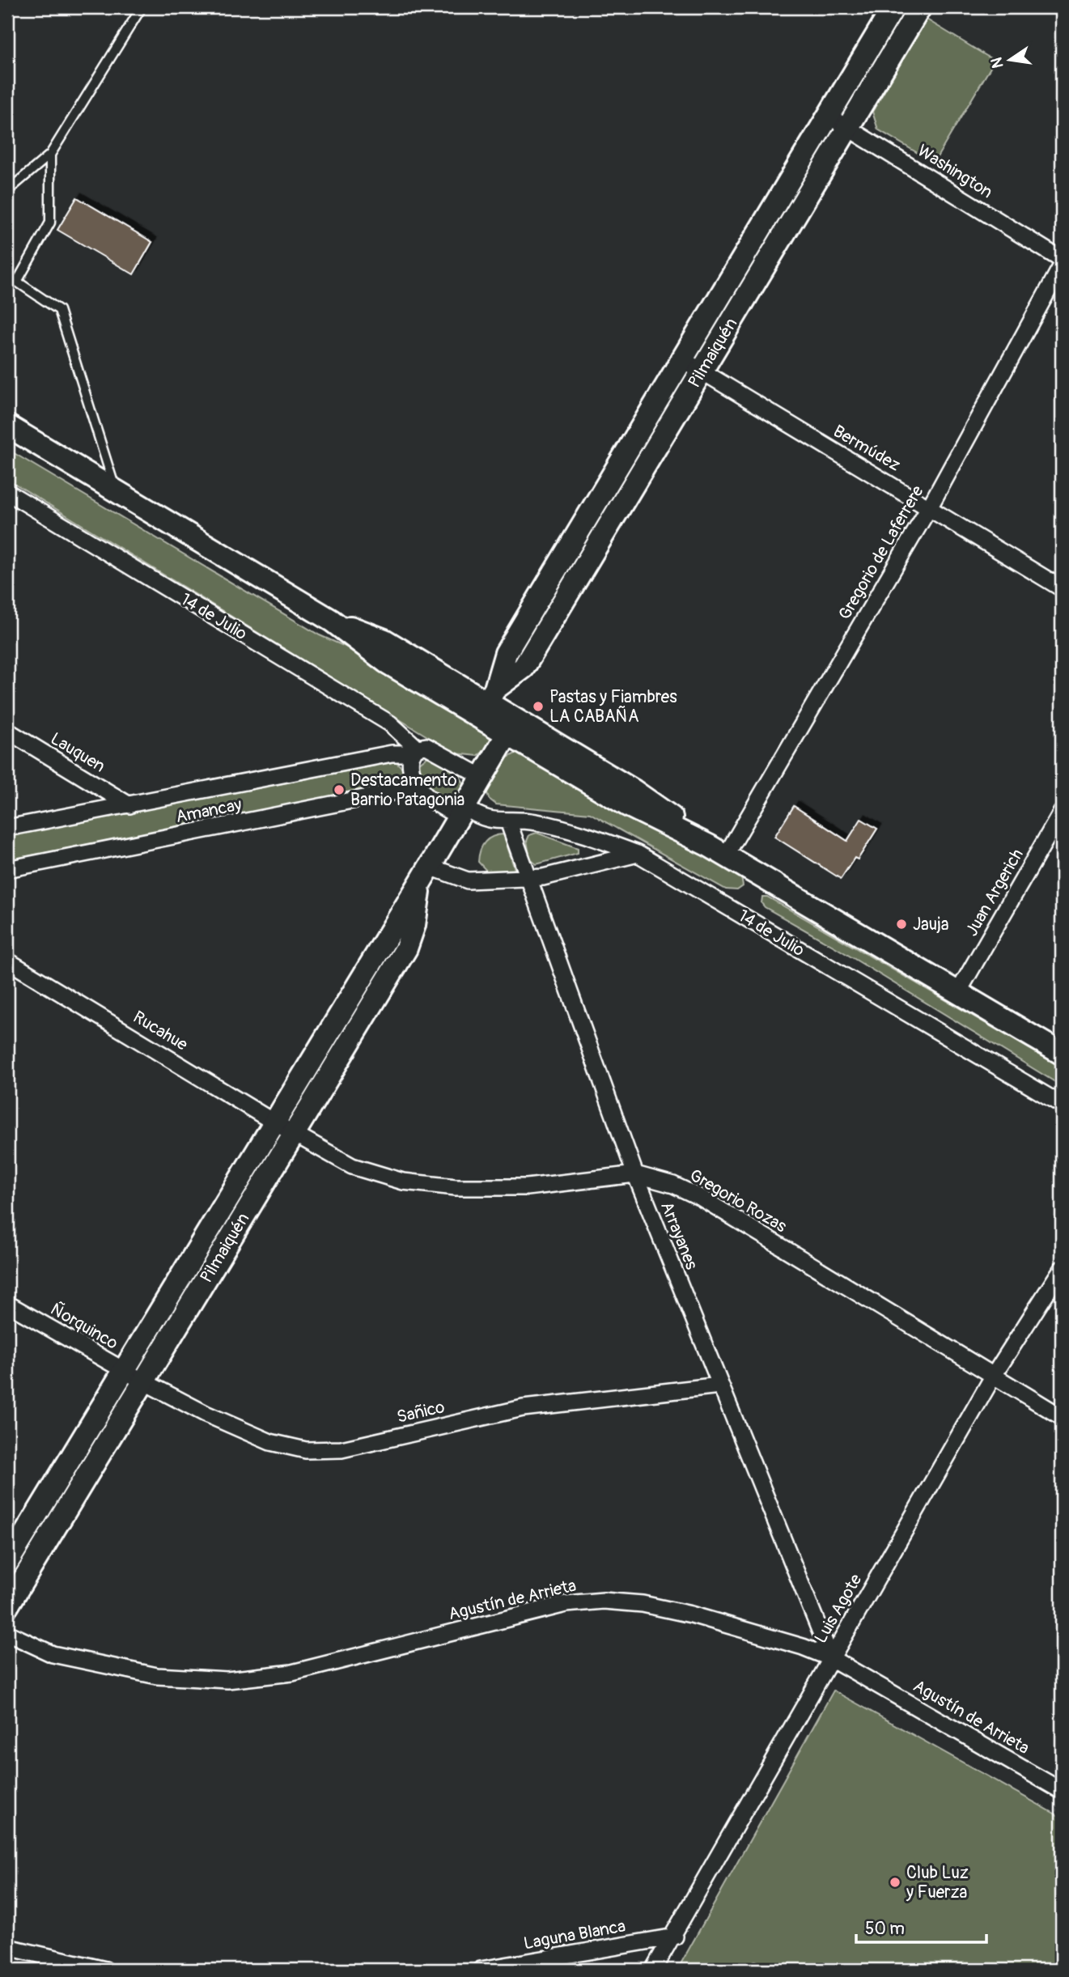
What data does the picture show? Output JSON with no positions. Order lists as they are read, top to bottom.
{
  "streets": {
    "main road": ["Pilmaiquén"],
    "street": [
      "Washington",
      "Bermúdez",
      "Gregorio de Laferrere",
      "14 de Julio",
      "Lauquen",
      "Amancay",
      "Juan Argerich",
      "Rucahue",
      "Gregorio Rozas",
      "Arrayanes",
      "Ñorquinco",
      "Sañico",
      "Agustín de Arrieta",
      "Luis Agote",
      "Laguna Blanca"
    ]
  },
  "crossings": [
    ["Washington", "Pilmaiquén"],
    ["Pilmaiquén", "Bermúdez"],
    ["Pilmaiquén", "14 de Julio"],
    ["Pilmaiquén", "Rucahue"],
    ["Pilmaiquén", "Gregorio Rozas"],
    ["Pilmaiquén", "Ñorquinco"],
    ["Pilmaiquén", "Sañico"],
    ["Bermúdez", "Gregorio de Laferrere"],
    ["14 de Julio", "Amancay"],
    ["14 de Julio", "Arrayanes"],
    ["Lauquen", "Amancay"],
    ["Rucahue", "Gregorio Rozas"],
    ["Gregorio Rozas", "Arrayanes"],
    ["Gregorio Rozas", "Luis Agote"],
    ["Arrayanes", "Sañico"],
    ["Arrayanes", "Agustín de Arrieta"],
    ["Arrayanes", "Luis Agote"],
    ["Ñorquinco", "Sañico"],
    ["Agustín de Arrieta", "Luis Agote"],
    ["Luis Agote", "Laguna Blanca"]
  ],
  "places": [
    "Pastas y Fiambres LA CABAÑA",
    "Destacamento Barrio Patagonia",
    "Jauja",
    "Club Luz y Fuerza"
  ],
  "scale_bar": "50 m",
  "north": "left"
}
